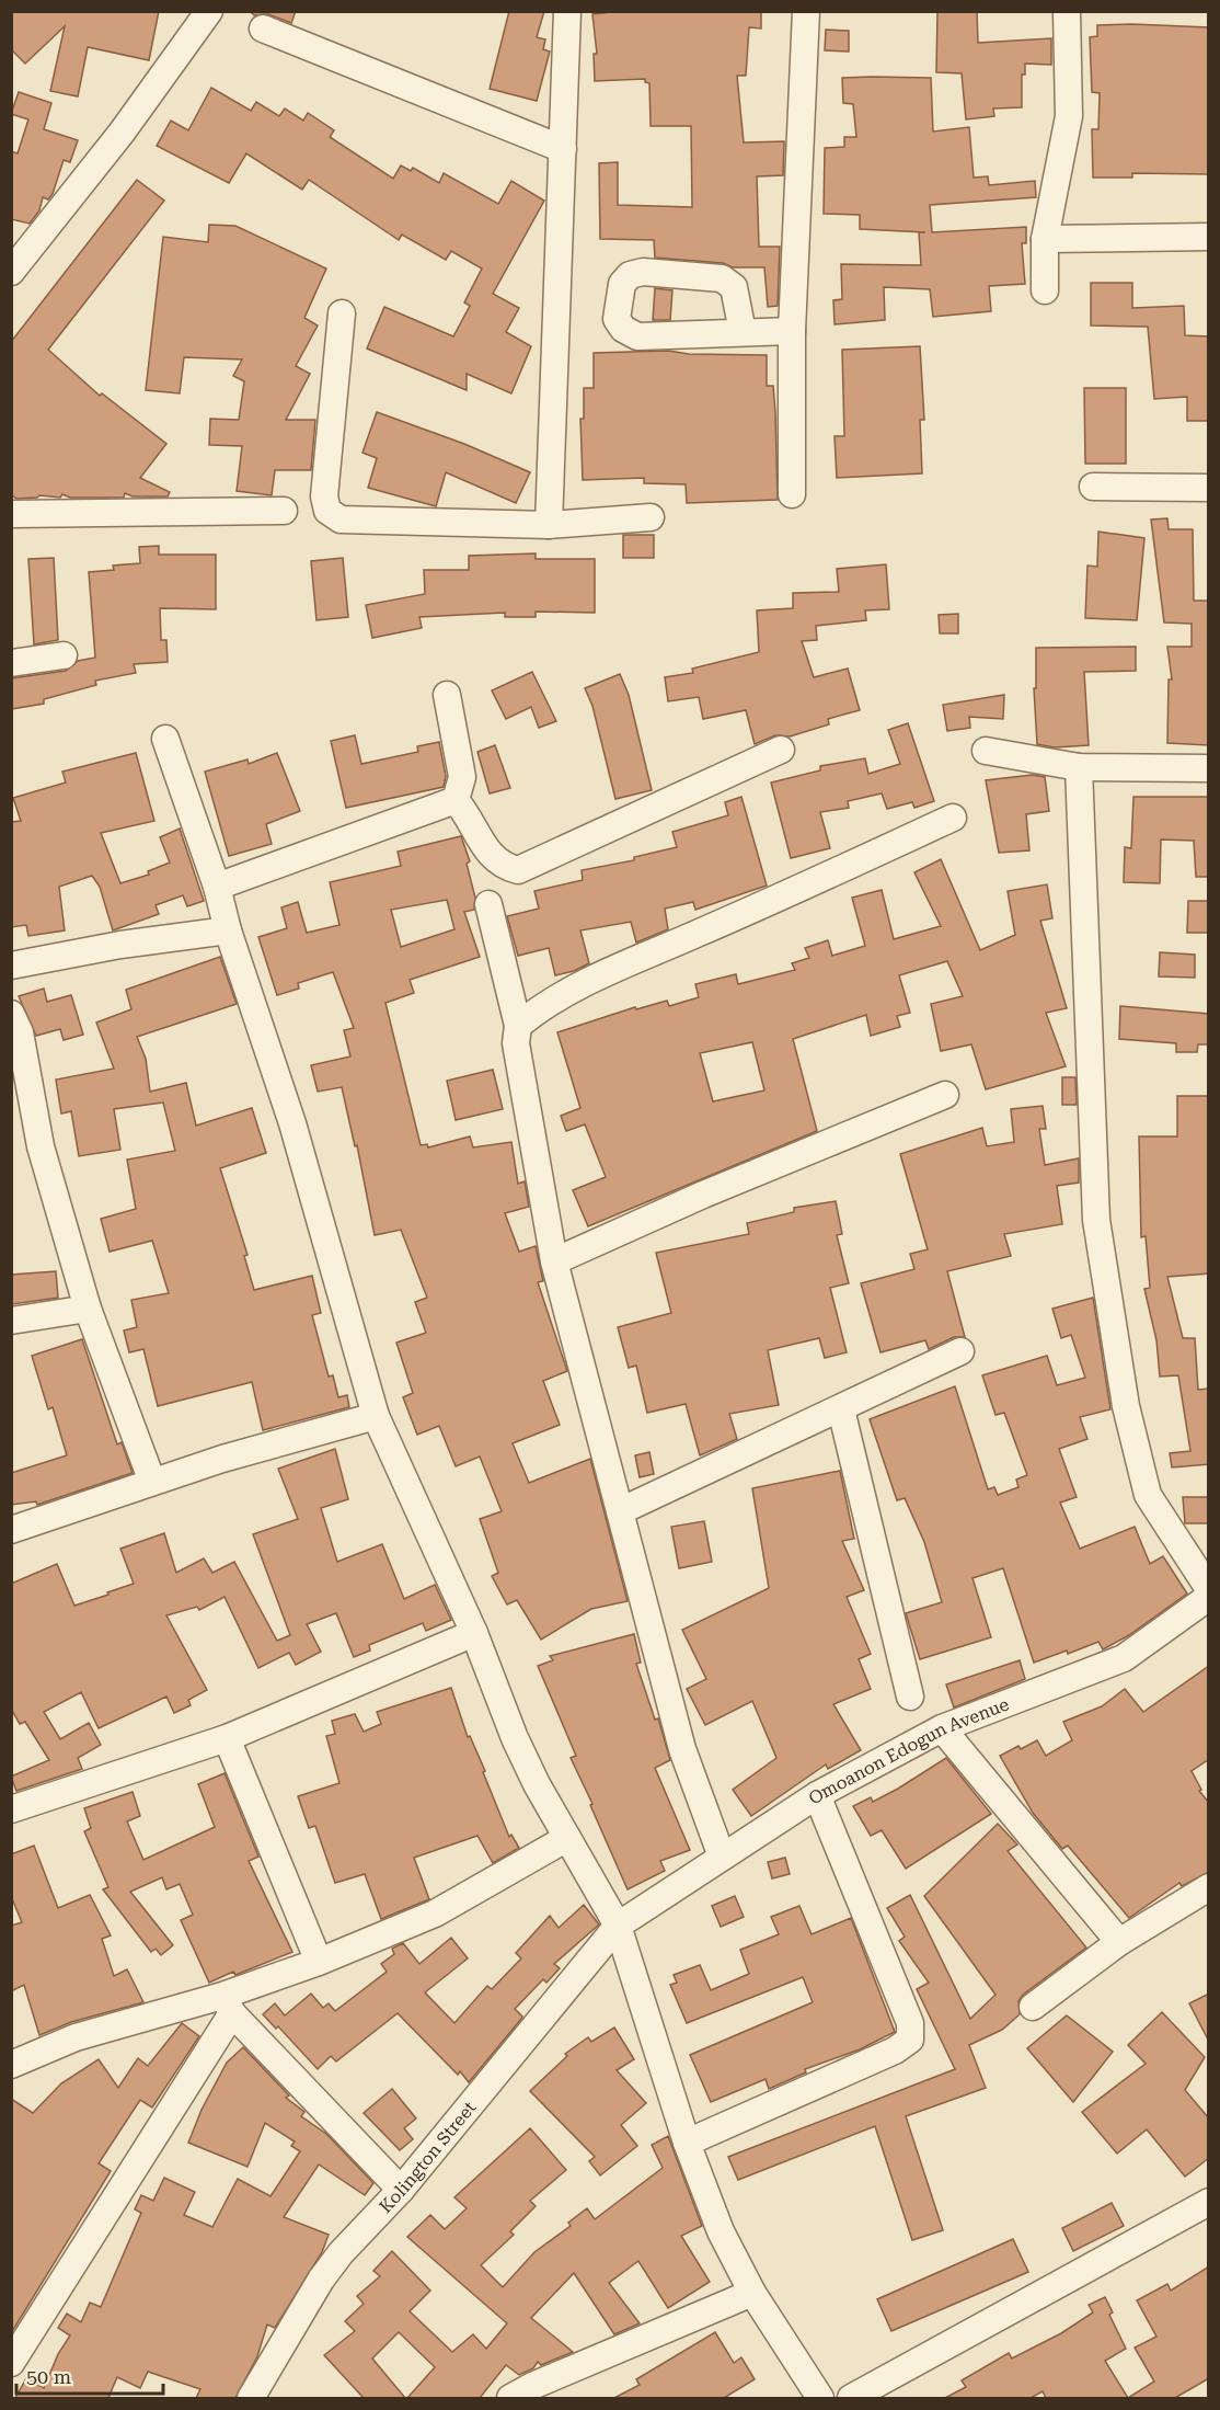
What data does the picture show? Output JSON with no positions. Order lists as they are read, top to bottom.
{
  "streets": {
    "street": ["Omoanon Edogun Avenue", "Kolington Street"]
  },
  "crossings": [
    ["Omoanon Edogun Avenue", "Kolington Street"]
  ],
  "scale_bar": "50 m"
}
